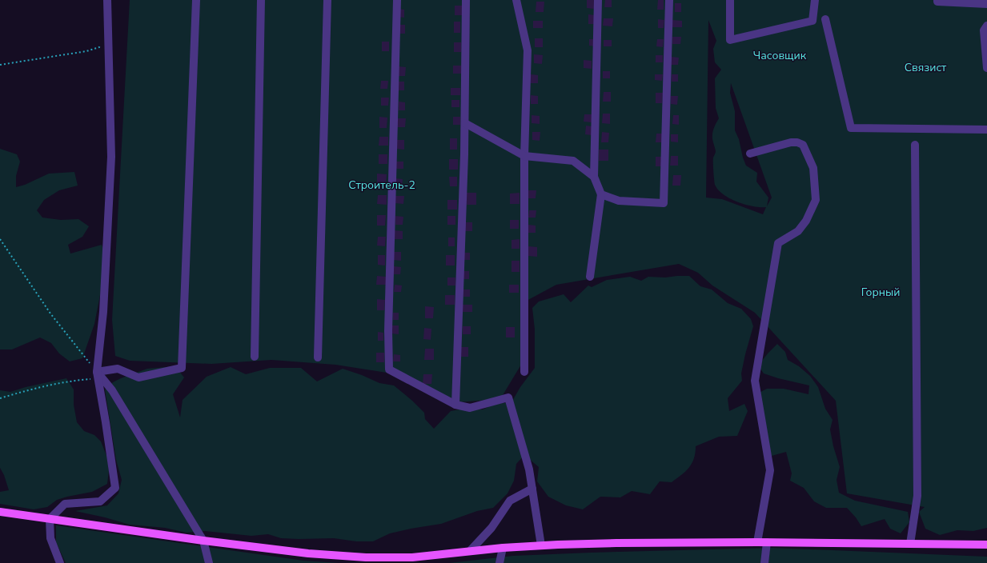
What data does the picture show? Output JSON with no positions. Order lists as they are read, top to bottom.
{
  "parks": [
    "Часовщик",
    "Связист",
    "Строитель-2",
    "Горный"
  ]
}
